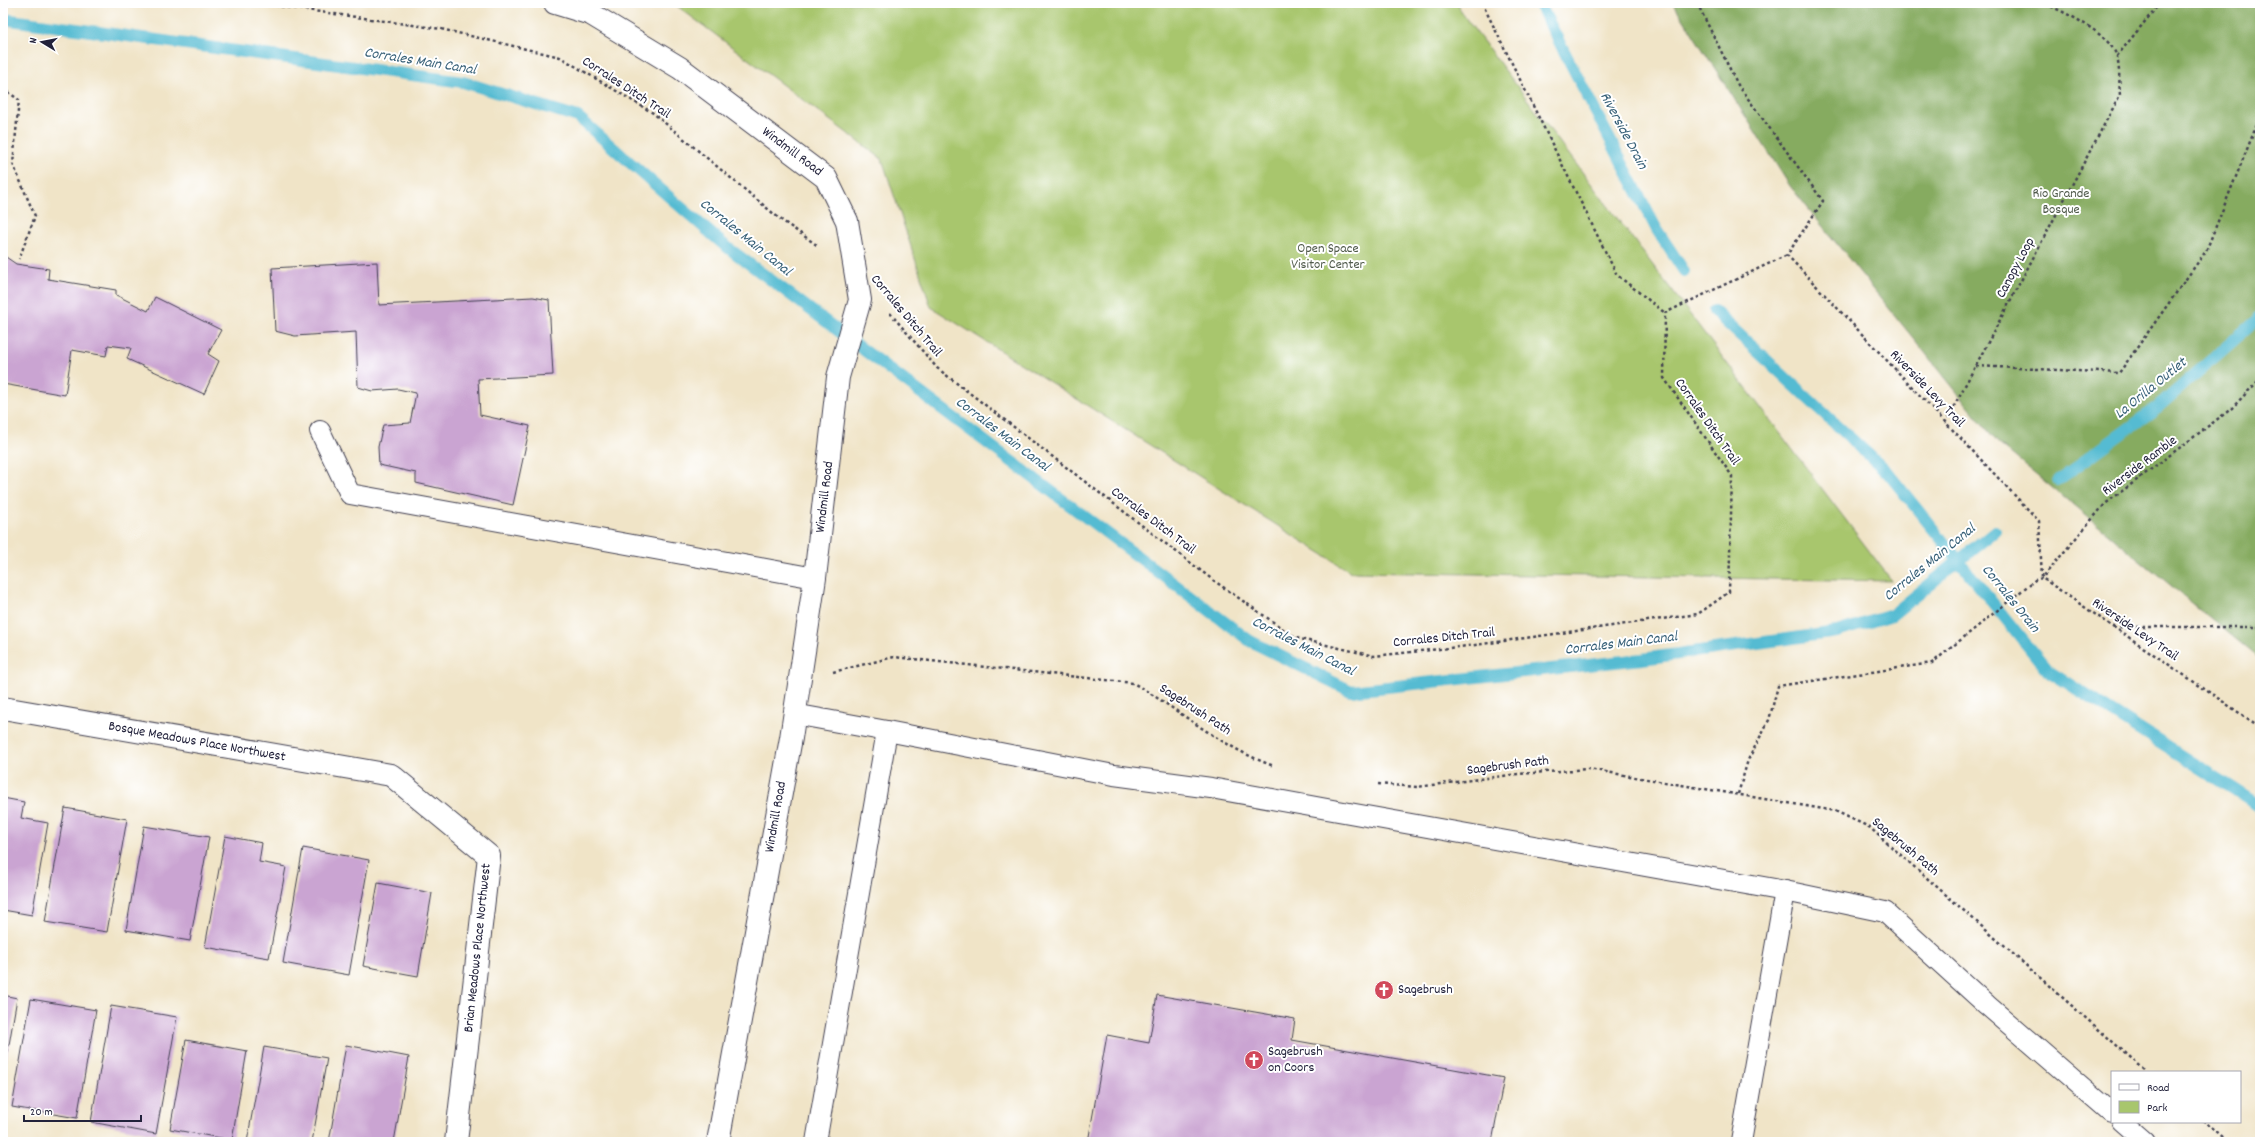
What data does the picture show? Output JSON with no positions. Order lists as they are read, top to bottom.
{
  "streets": {
    "street": ["Windmill Road", "Bosque Meadows Place Northwest", "Brian Meadows Place Northwest"],
    "path": [
      "Corrales Ditch Trail",
      "Canopy Loop",
      "Riverside Levy Trail",
      "Riverside Ramble",
      "Sagebrush Path"
    ]
  },
  "crossings": [
    ["Corrales Ditch Trail", "Windmill Road"],
    ["Windmill Road", "Sagebrush Path"],
    ["Canopy Loop", "Riverside Levy Trail"],
    ["Riverside Levy Trail", "Riverside Ramble"],
    ["Bosque Meadows Place Northwest", "Brian Meadows Place Northwest"]
  ],
  "water": [
    "Corrales Main Canal",
    "Riverside Drain",
    "La Orilla Outlet",
    "Corrales Drain"
  ],
  "parks": ["Rio Grande Bosque", "Open Space Visitor Center"],
  "places": {
    "church": ["Sagebrush", "Sagebrush on Coors"]
  },
  "legend": ["Road", "Park"],
  "scale_bar": "20 m",
  "north": "left"
}
